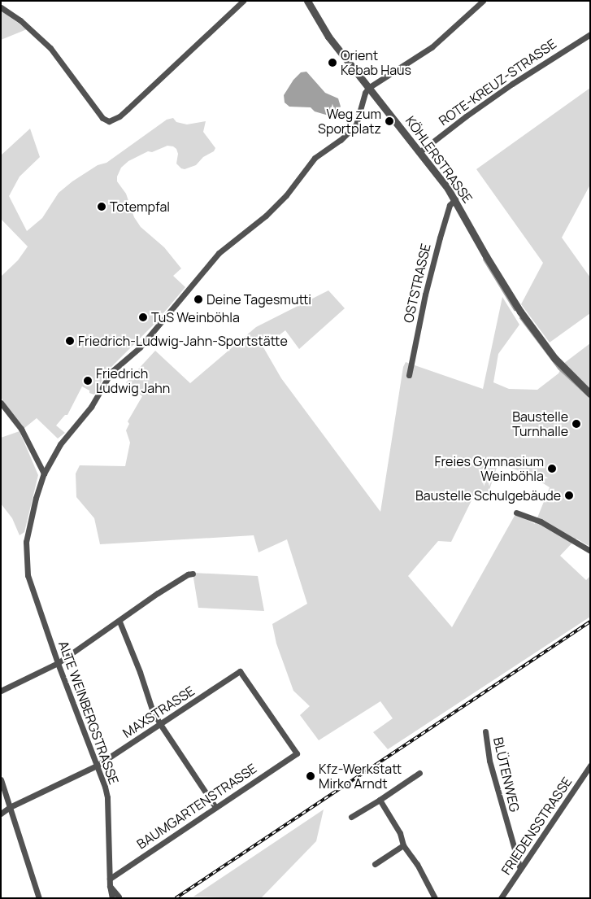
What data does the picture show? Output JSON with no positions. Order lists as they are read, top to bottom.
{
  "streets": {
    "street": [
      "ROTE-KREUZ-STRASSE",
      "KÖHLERSTRASSE",
      "OSTSTRASSE",
      "MAXSTRASSE",
      "ALTE WEINBERGSTRASSE",
      "BLÜTENWEG",
      "BAUMGARTENSTRASSE",
      "FRIEDENSSTRASSE"
    ]
  },
  "crossings": [
    ["ROTE-KREUZ-STRASSE", "KÖHLERSTRASSE"],
    ["KÖHLERSTRASSE", "OSTSTRASSE"],
    ["KÖHLERSTRASSE", "ALTE WEINBERGSTRASSE"],
    ["MAXSTRASSE", "ALTE WEINBERGSTRASSE"],
    ["MAXSTRASSE", "BAUMGARTENSTRASSE"],
    ["ALTE WEINBERGSTRASSE", "BAUMGARTENSTRASSE"],
    ["BLÜTENWEG", "FRIEDENSSTRASSE"]
  ],
  "places": [
    "Orient Kebab Haus",
    "Weg zum Sportplatz",
    "Totempfal",
    "Deine Tagesmutti",
    "TuS Weinböhla",
    "Friedrich-Ludwig-Jahn-Sportstätte",
    "Friedrich Ludwig Jahn",
    "Baustelle Turnhalle",
    "Freies Gymnasium Weinböhla",
    "Baustelle Schulgebäude",
    "Kfz-Werkstatt Mirko Arndt"
  ]
}
